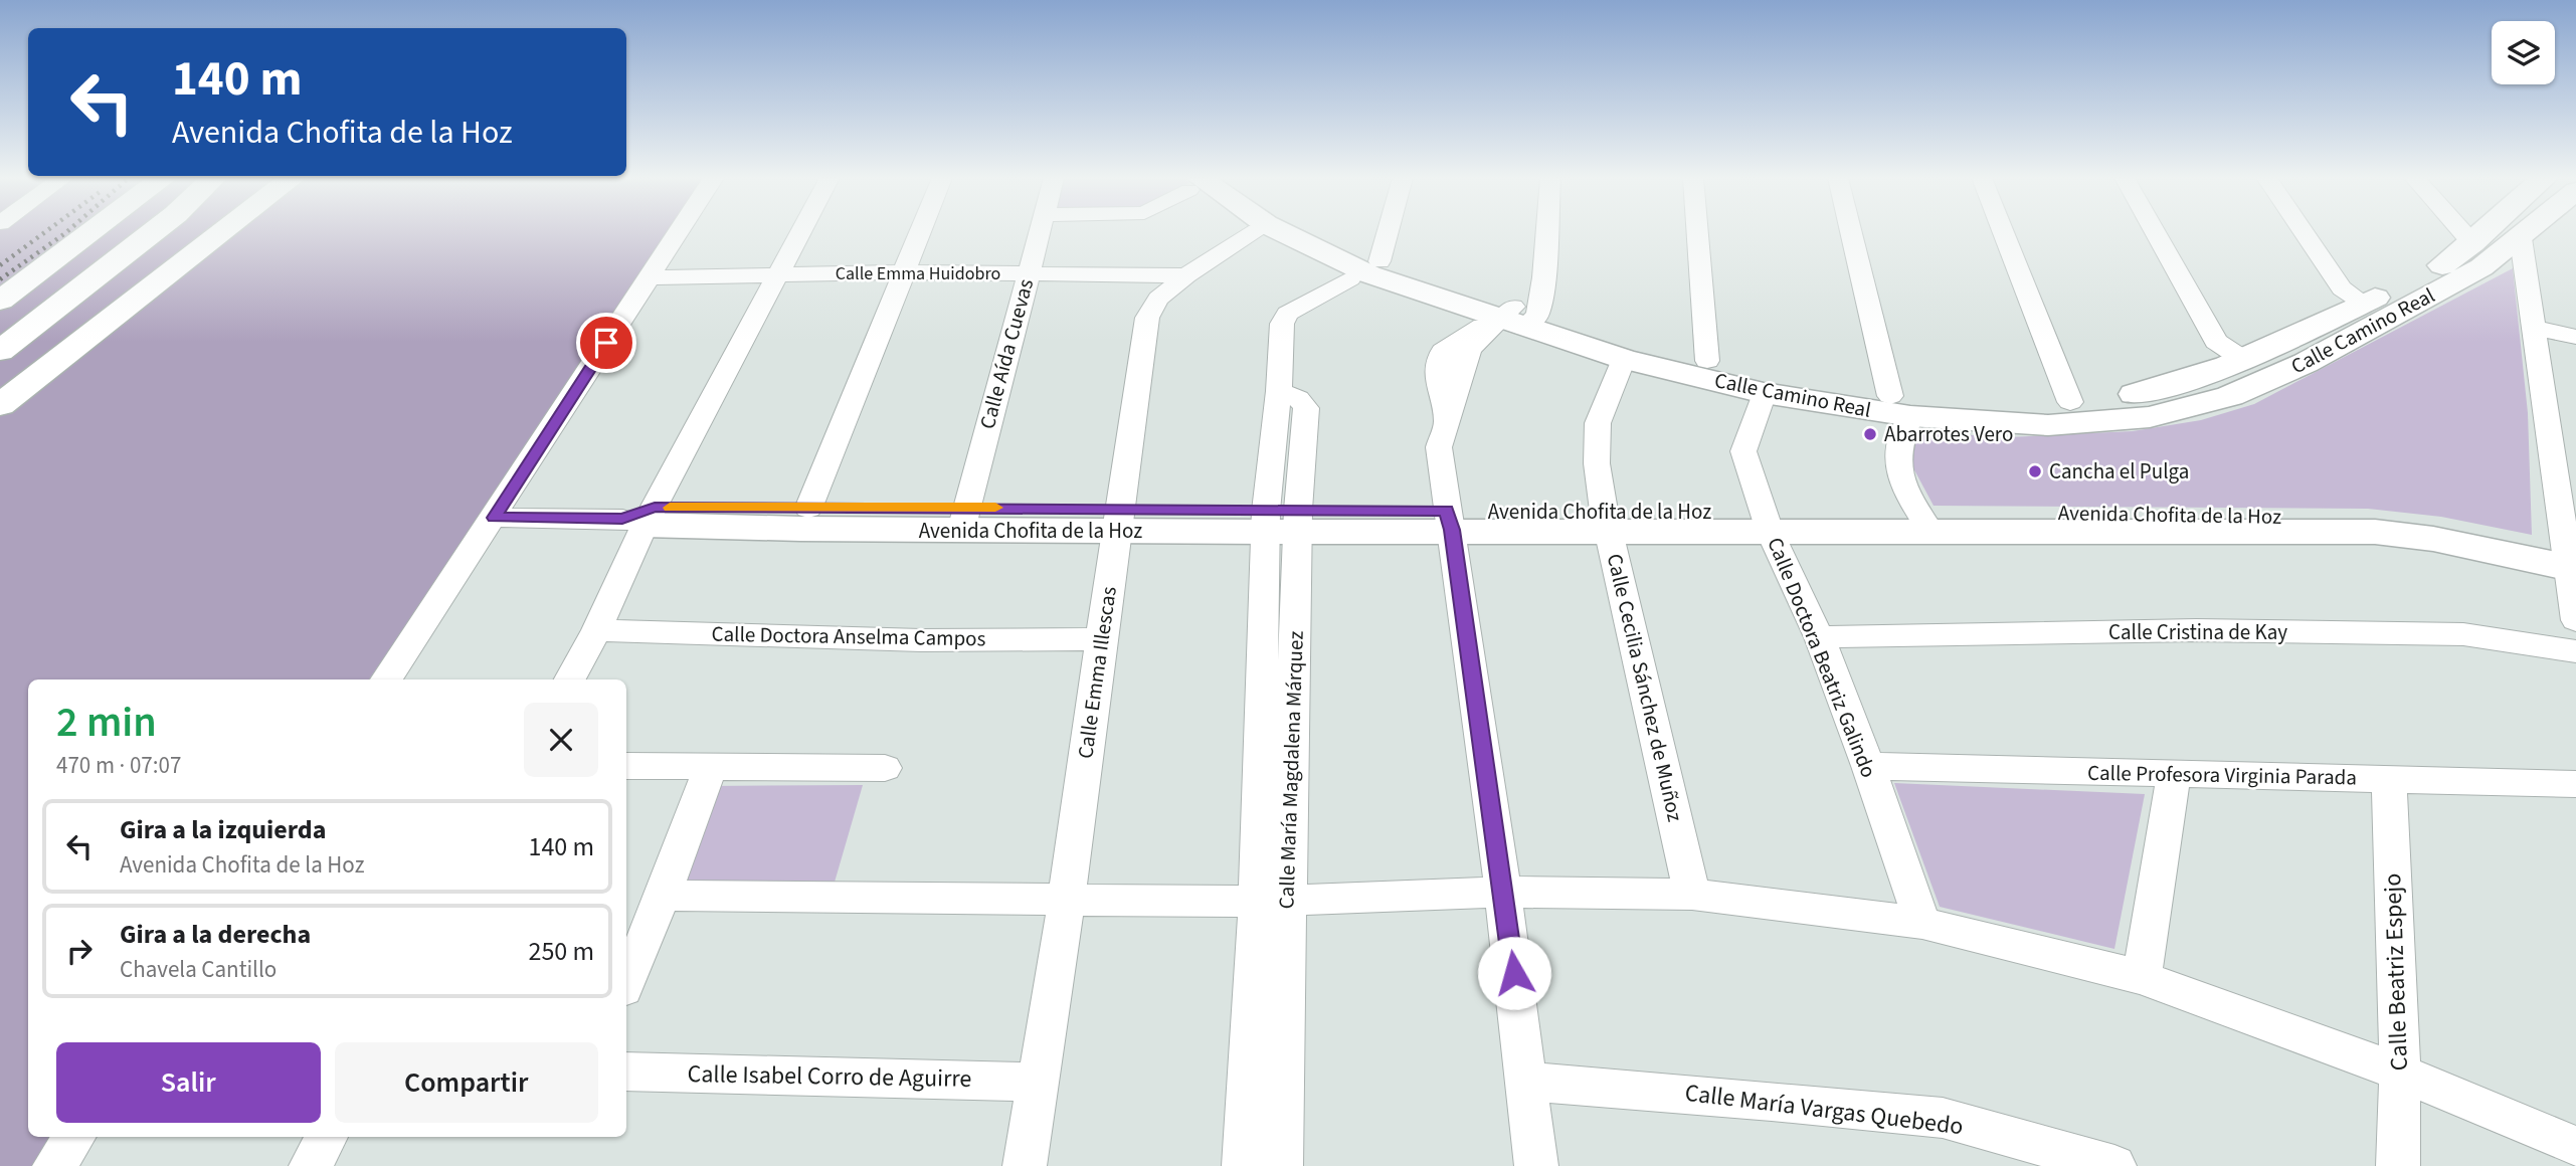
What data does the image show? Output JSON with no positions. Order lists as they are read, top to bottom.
{
  "streets": {
    "main road": ["Calle Camino Real", "Avenida Chofita de la Hoz"],
    "street": [
      "Calle Emma Huidobro",
      "Calle Aída Cuevas",
      "Calle Cristina de Kay",
      "Calle Doctora Anselma Campos",
      "Calle Doctora Beatriz Galindo",
      "Calle Emma Illescas",
      "Calle Cecilia Sánchez de Muñoz",
      "Calle María Magdalena Márquez",
      "Calle Profesora Virginia Parada",
      "Calle Beatriz Espejo",
      "Calle Isabel Corro de Aguirre",
      "Calle María Vargas Quebedo"
    ]
  },
  "crossings": [
    ["Calle Emma Huidobro", "Calle Aída Cuevas"],
    ["Calle Emma Huidobro", "Calle Emma Illescas"],
    ["Calle Camino Real", "Calle Doctora Beatriz Galindo"],
    ["Calle Camino Real", "Calle Cecilia Sánchez de Muñoz"],
    ["Calle Aída Cuevas", "Avenida Chofita de la Hoz"],
    ["Avenida Chofita de la Hoz", "Calle Doctora Beatriz Galindo"],
    ["Avenida Chofita de la Hoz", "Calle Emma Illescas"],
    ["Avenida Chofita de la Hoz", "Calle Cecilia Sánchez de Muñoz"],
    ["Avenida Chofita de la Hoz", "Calle María Magdalena Márquez"],
    ["Calle Cristina de Kay", "Calle Doctora Beatriz Galindo"],
    ["Calle Doctora Anselma Campos", "Calle Emma Illescas"],
    ["Calle Doctora Beatriz Galindo", "Calle Profesora Virginia Parada"],
    ["Calle Emma Illescas", "Calle Isabel Corro de Aguirre"],
    ["Calle Profesora Virginia Parada", "Calle Beatriz Espejo"]
  ],
  "places": ["Abarrotes Vero", "Cancha el Pulga"],
  "page": {
    "turn": ["140 m", "Avenida Chofita de la Hoz"],
    "heading": ["2 min", "470 m · 07:07"],
    "list": [
      {
        "name": "Gira a la izquierda",
        "note": "Avenida Chofita de la Hoz",
        "value": "140 m"
      },
      {
        "name": "Gira a la derecha",
        "note": "Chavela Cantillo",
        "value": "250 m"
      }
    ],
    "buttons": ["Salir", "Compartir"]
  }
}
